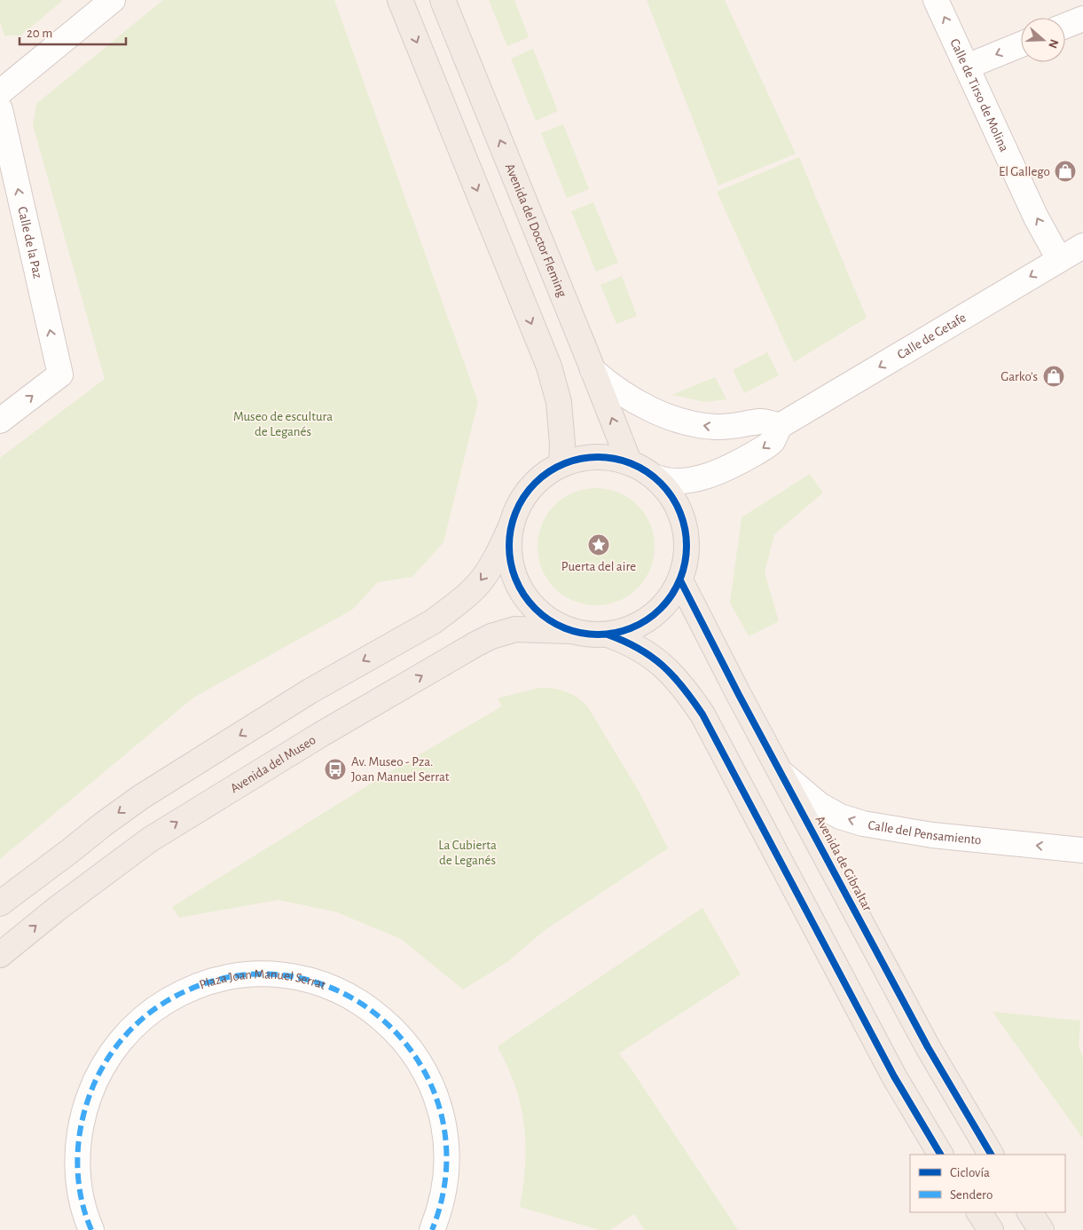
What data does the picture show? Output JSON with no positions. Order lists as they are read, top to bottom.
{
  "streets": {
    "main road": ["Avenida del Doctor Fleming", "Avenida del Museo", "Avenida de Gibraltar"],
    "street": [
      "Calle de Tirso de Molina",
      "Calle de la Paz",
      "Calle de Getafe",
      "Calle del Pensamiento",
      "Plaza Joan Manuel Serrat"
    ]
  },
  "crossings": [
    ["Calle de Tirso de Molina", "Calle de Getafe"],
    ["Calle del Pensamiento", "Avenida de Gibraltar"]
  ],
  "one_way": [
    "Calle de Tirso de Molina",
    "Calle de la Paz",
    "Calle de Getafe",
    "Calle del Pensamiento"
  ],
  "parks": ["Museo de escultura de Leganés", "La Cubierta de Leganés"],
  "places": {
    "shop": ["El Gallego", "Garko's"],
    "place": ["Puerta del aire"],
    "bus stop": ["Av. Museo - Pza. Joan Manuel Serrat"]
  },
  "legend": ["Ciclovía", "Sendero"],
  "scale_bar": "20 m",
  "north": "right"
}
